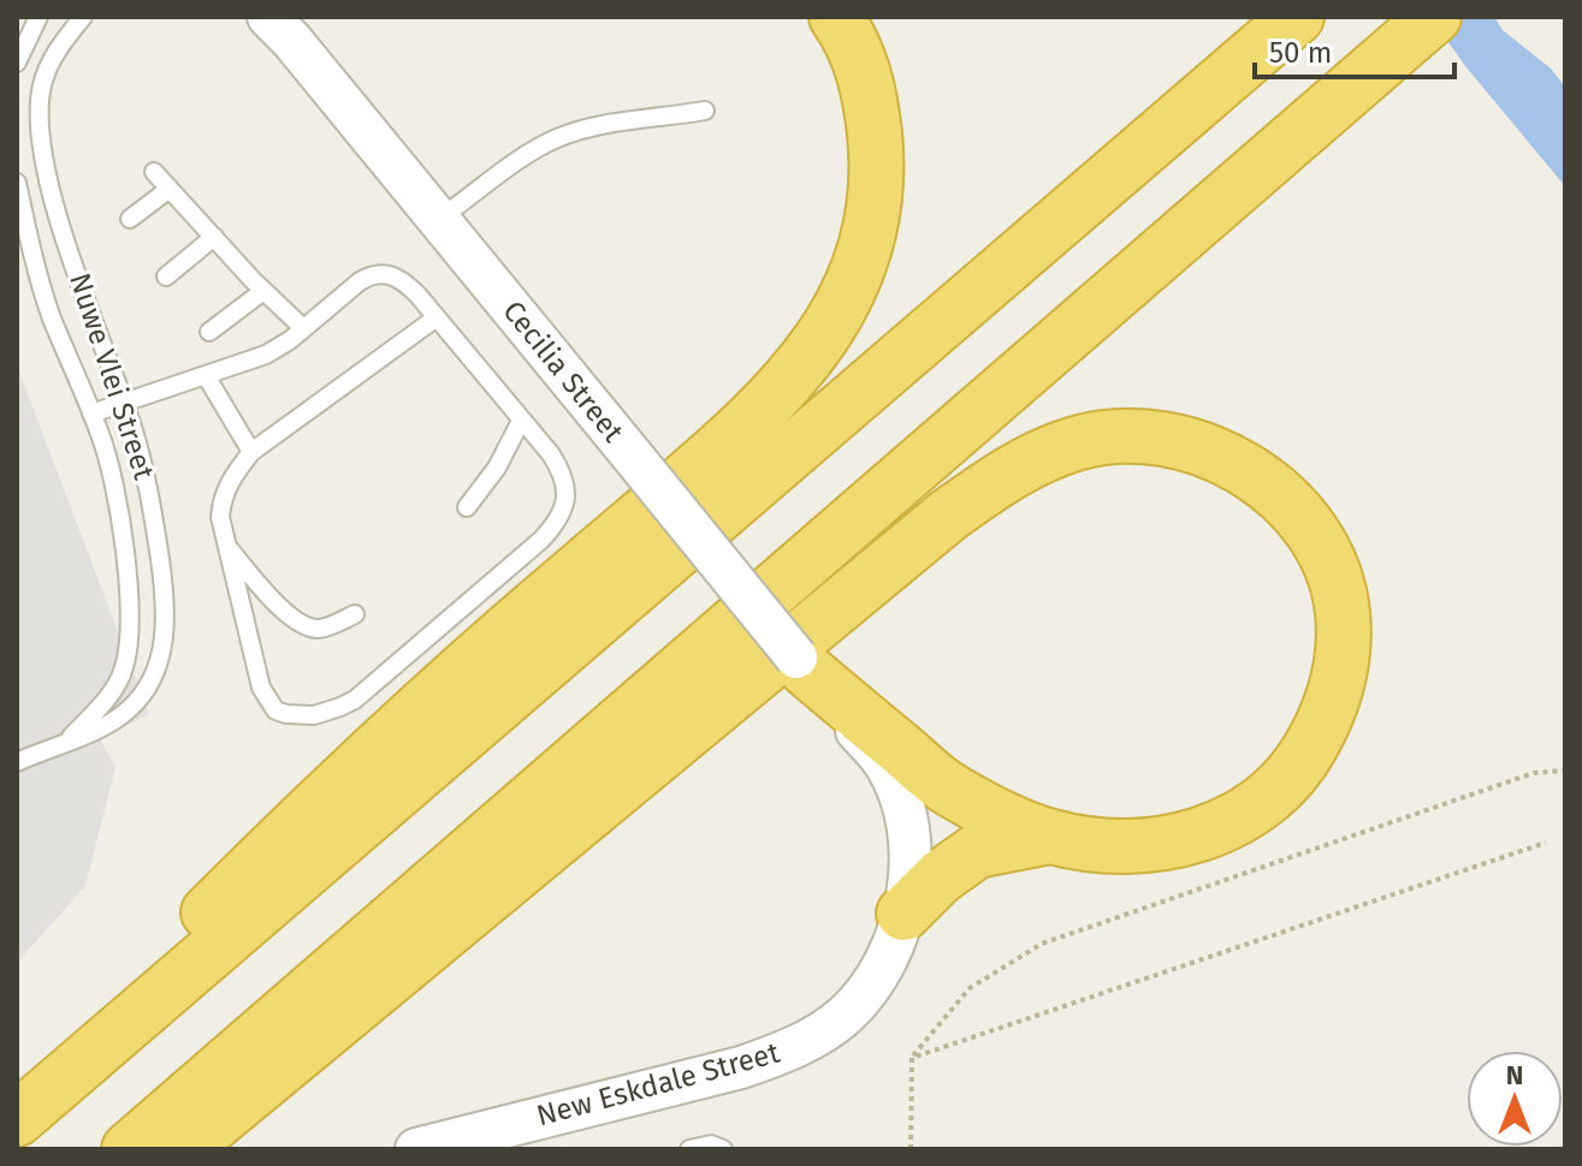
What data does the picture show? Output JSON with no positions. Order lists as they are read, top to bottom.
{
  "streets": {
    "street": ["Cecilia Street", "New Eskdale Street"],
    "lane": ["Nuwe Vlei Street"]
  },
  "crossings": [
    ["Cecilia Street", "New Eskdale Street"]
  ],
  "scale_bar": "50 m",
  "north": "top"
}
